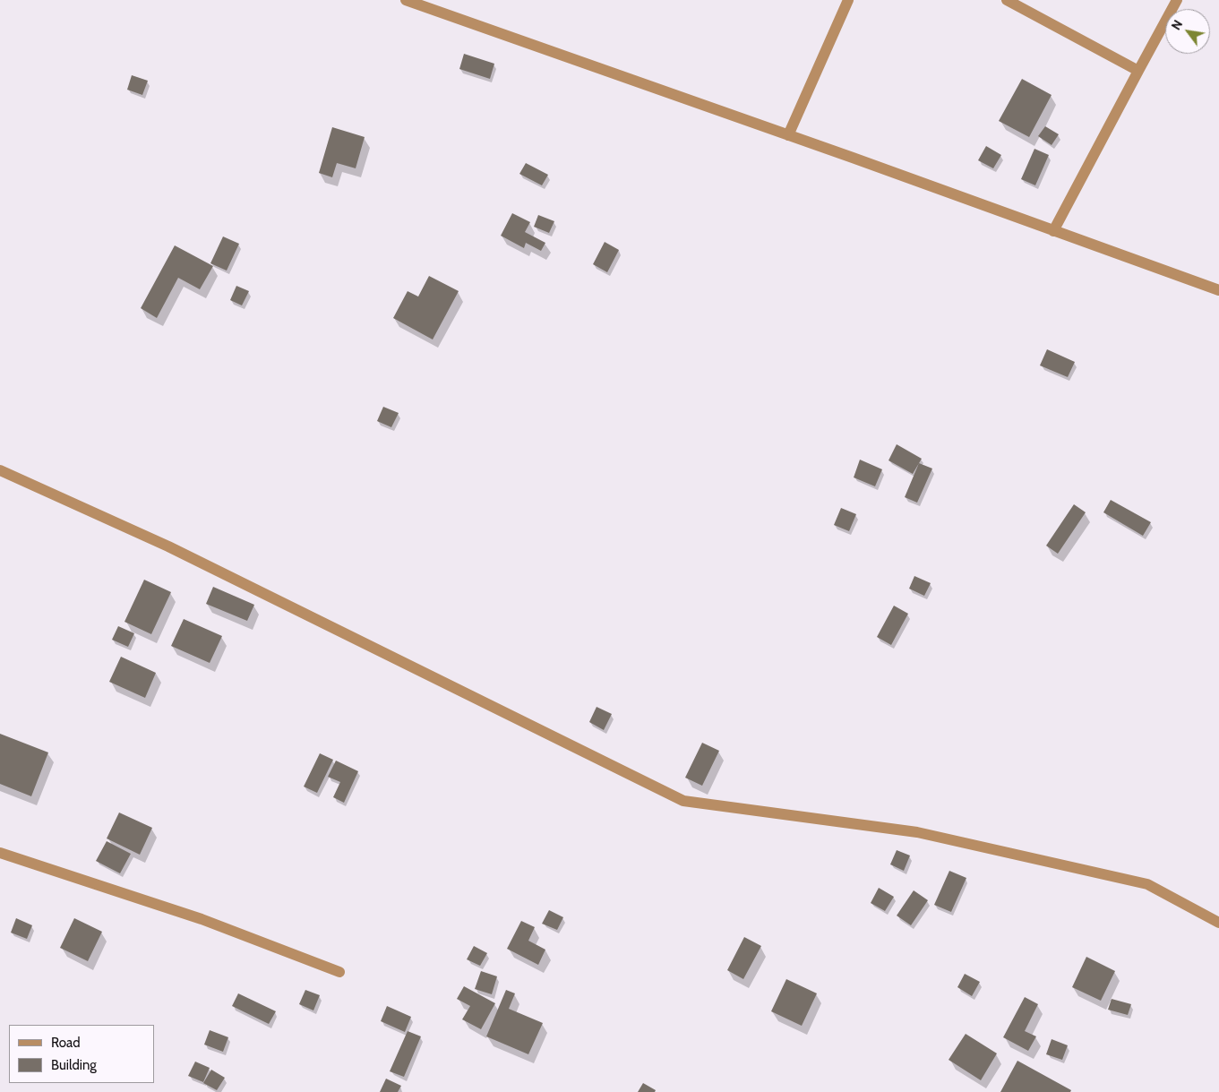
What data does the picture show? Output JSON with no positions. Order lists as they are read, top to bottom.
{
  "legend": ["Road", "Building"],
  "north": "top left"
}
